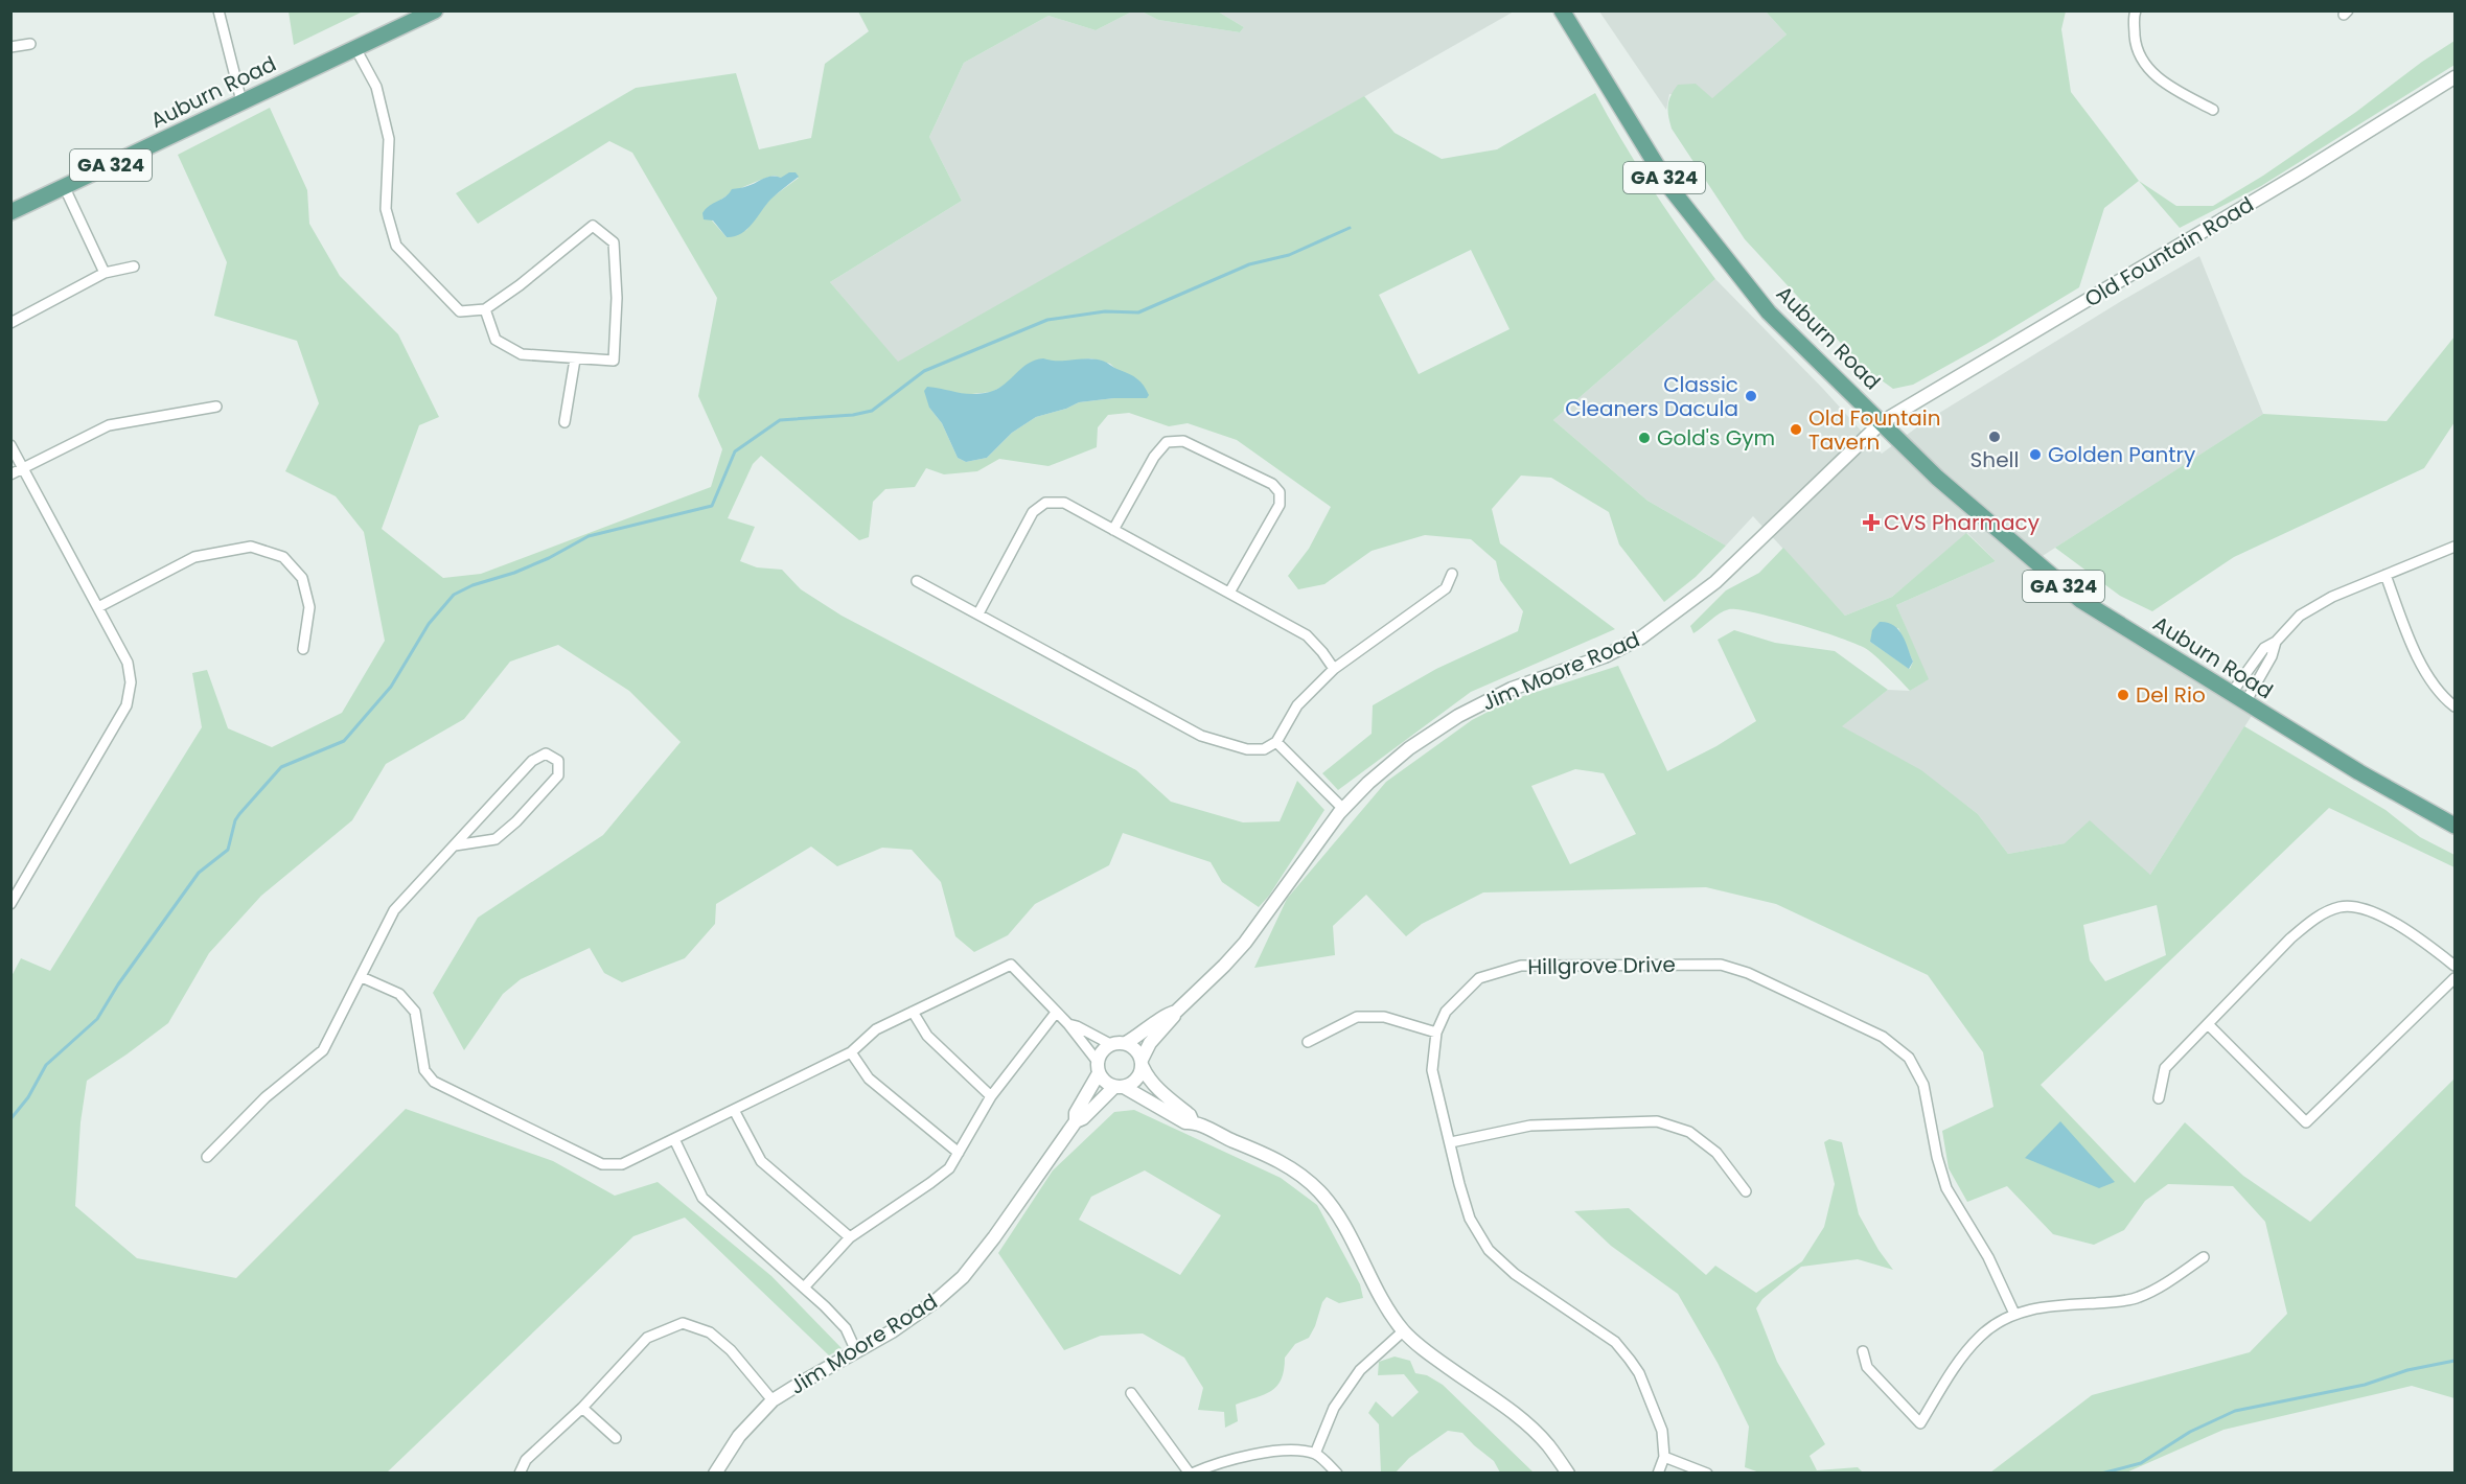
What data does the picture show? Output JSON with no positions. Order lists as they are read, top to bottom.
{
  "streets": {
    "main road": ["Auburn Road", "GA 324"],
    "street": ["Old Fountain Road", "Jim Moore Road", "Hillgrove Drive"]
  },
  "crossings": [
    ["Auburn Road", "Old Fountain Road"],
    ["Auburn Road", "Jim Moore Road"],
    ["Old Fountain Road", "Jim Moore Road"]
  ],
  "places": {
    "other": [
      "Classic Cleaners Dacula",
      "Old Fountain Tavern",
      "Shell",
      "Gold's Gym",
      "Golden Pantry",
      "Del Rio"
    ],
    "health": ["CVS Pharmacy"]
  }
}
